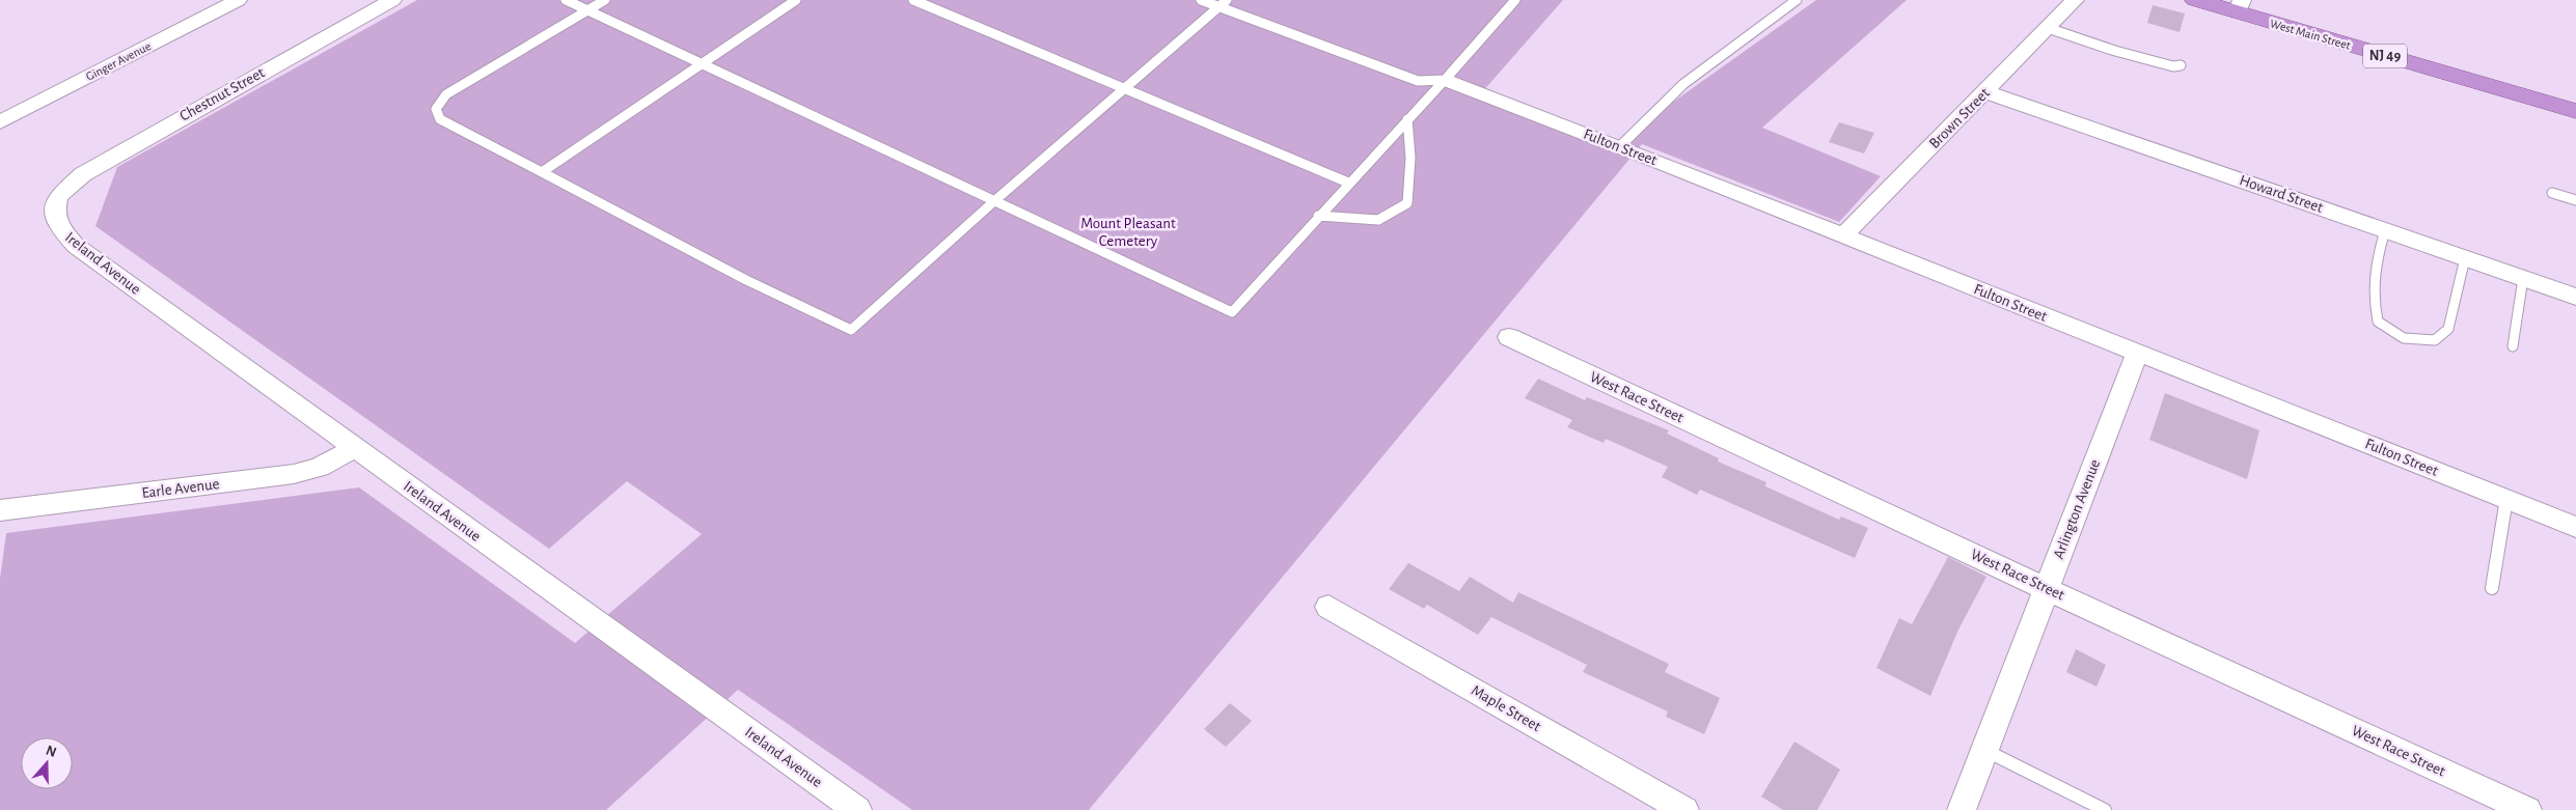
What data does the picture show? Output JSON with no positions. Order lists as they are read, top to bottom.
{
  "streets": {
    "highway": ["West Main Street", "NJ 49"],
    "street": [
      "Ginger Avenue",
      "Chestnut Street",
      "Brown Street",
      "Fulton Street",
      "Howard Street",
      "Ireland Avenue",
      "West Race Street",
      "Earle Avenue",
      "Arlington Avenue",
      "Maple Street"
    ]
  },
  "crossings": [
    ["Chestnut Street", "Ireland Avenue"],
    ["Brown Street", "Fulton Street"],
    ["Brown Street", "Howard Street"],
    ["Fulton Street", "Arlington Avenue"],
    ["Ireland Avenue", "Earle Avenue"],
    ["West Race Street", "Arlington Avenue"]
  ],
  "parks": ["Mount Pleasant Cemetery"],
  "north": "top"
}
